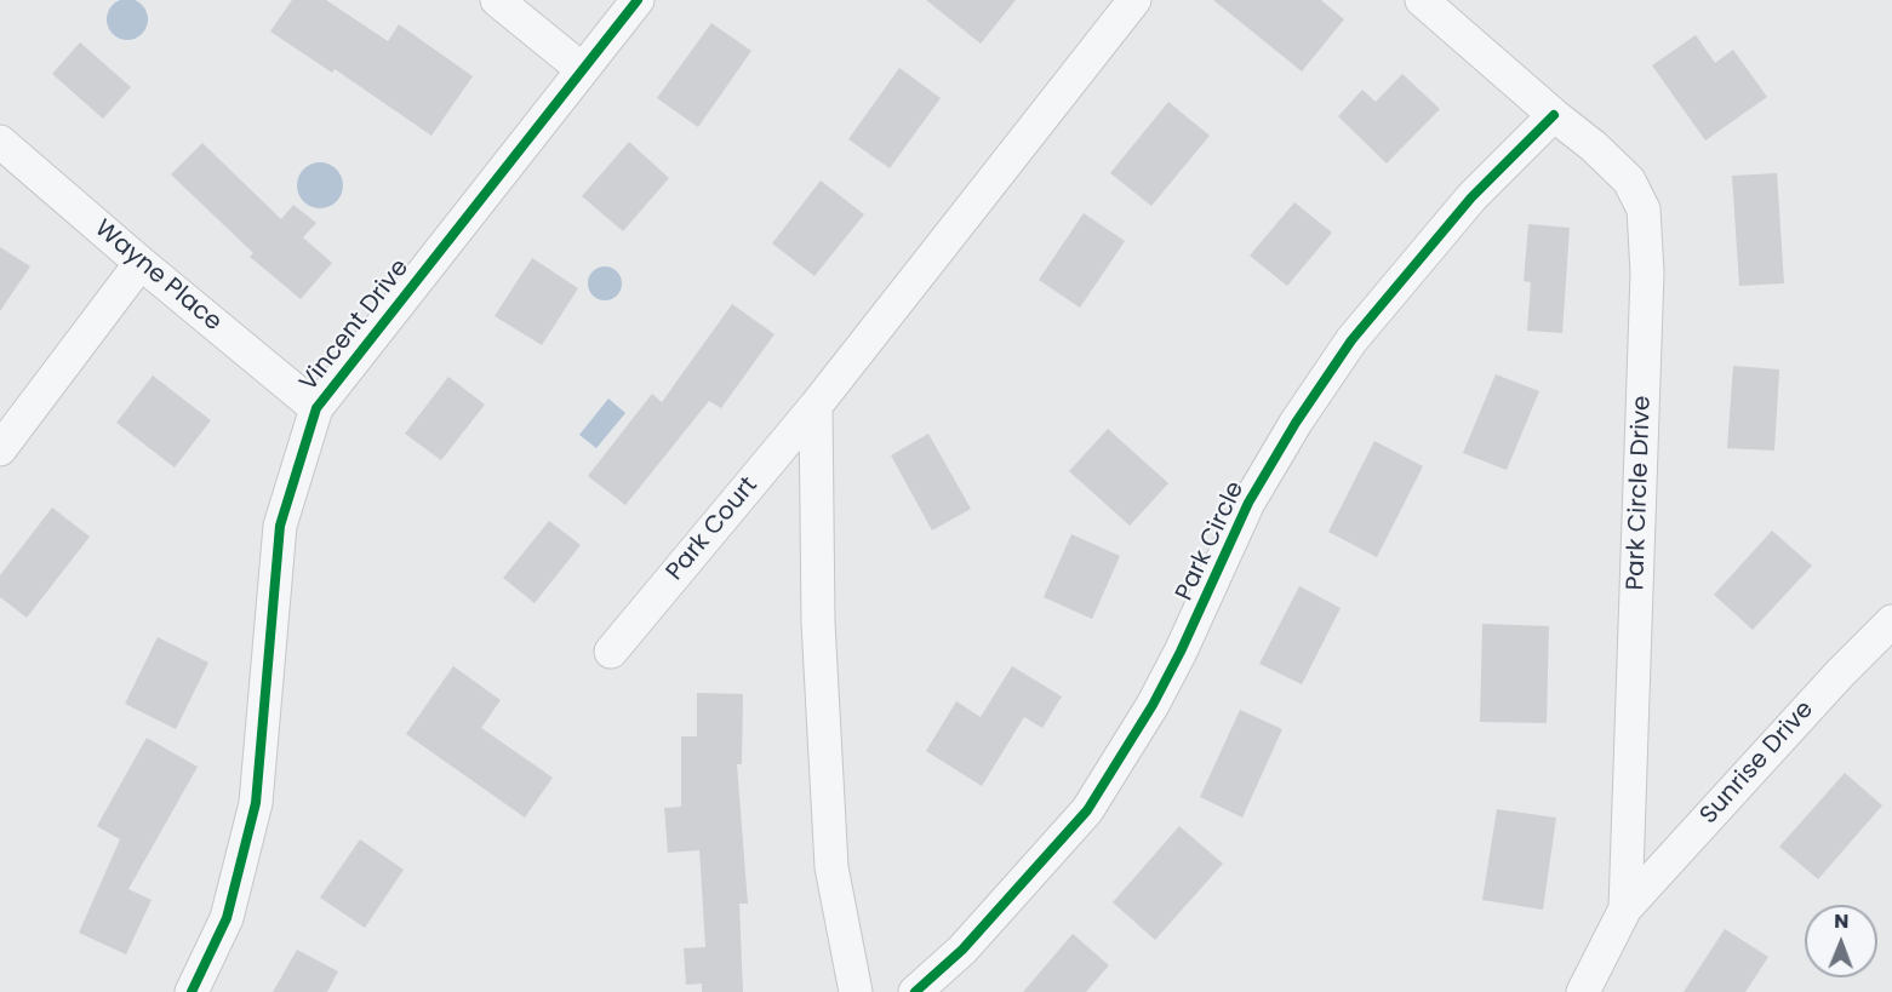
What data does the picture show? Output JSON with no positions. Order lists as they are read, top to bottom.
{
  "streets": {
    "street": [
      "Wayne Place",
      "Vincent Drive",
      "Park Circle Drive",
      "Park Court",
      "Park Circle",
      "Sunrise Drive"
    ]
  },
  "crossings": [
    ["Wayne Place", "Vincent Drive"],
    ["Park Circle Drive", "Park Circle"],
    ["Park Circle Drive", "Sunrise Drive"]
  ],
  "north": "top"
}
